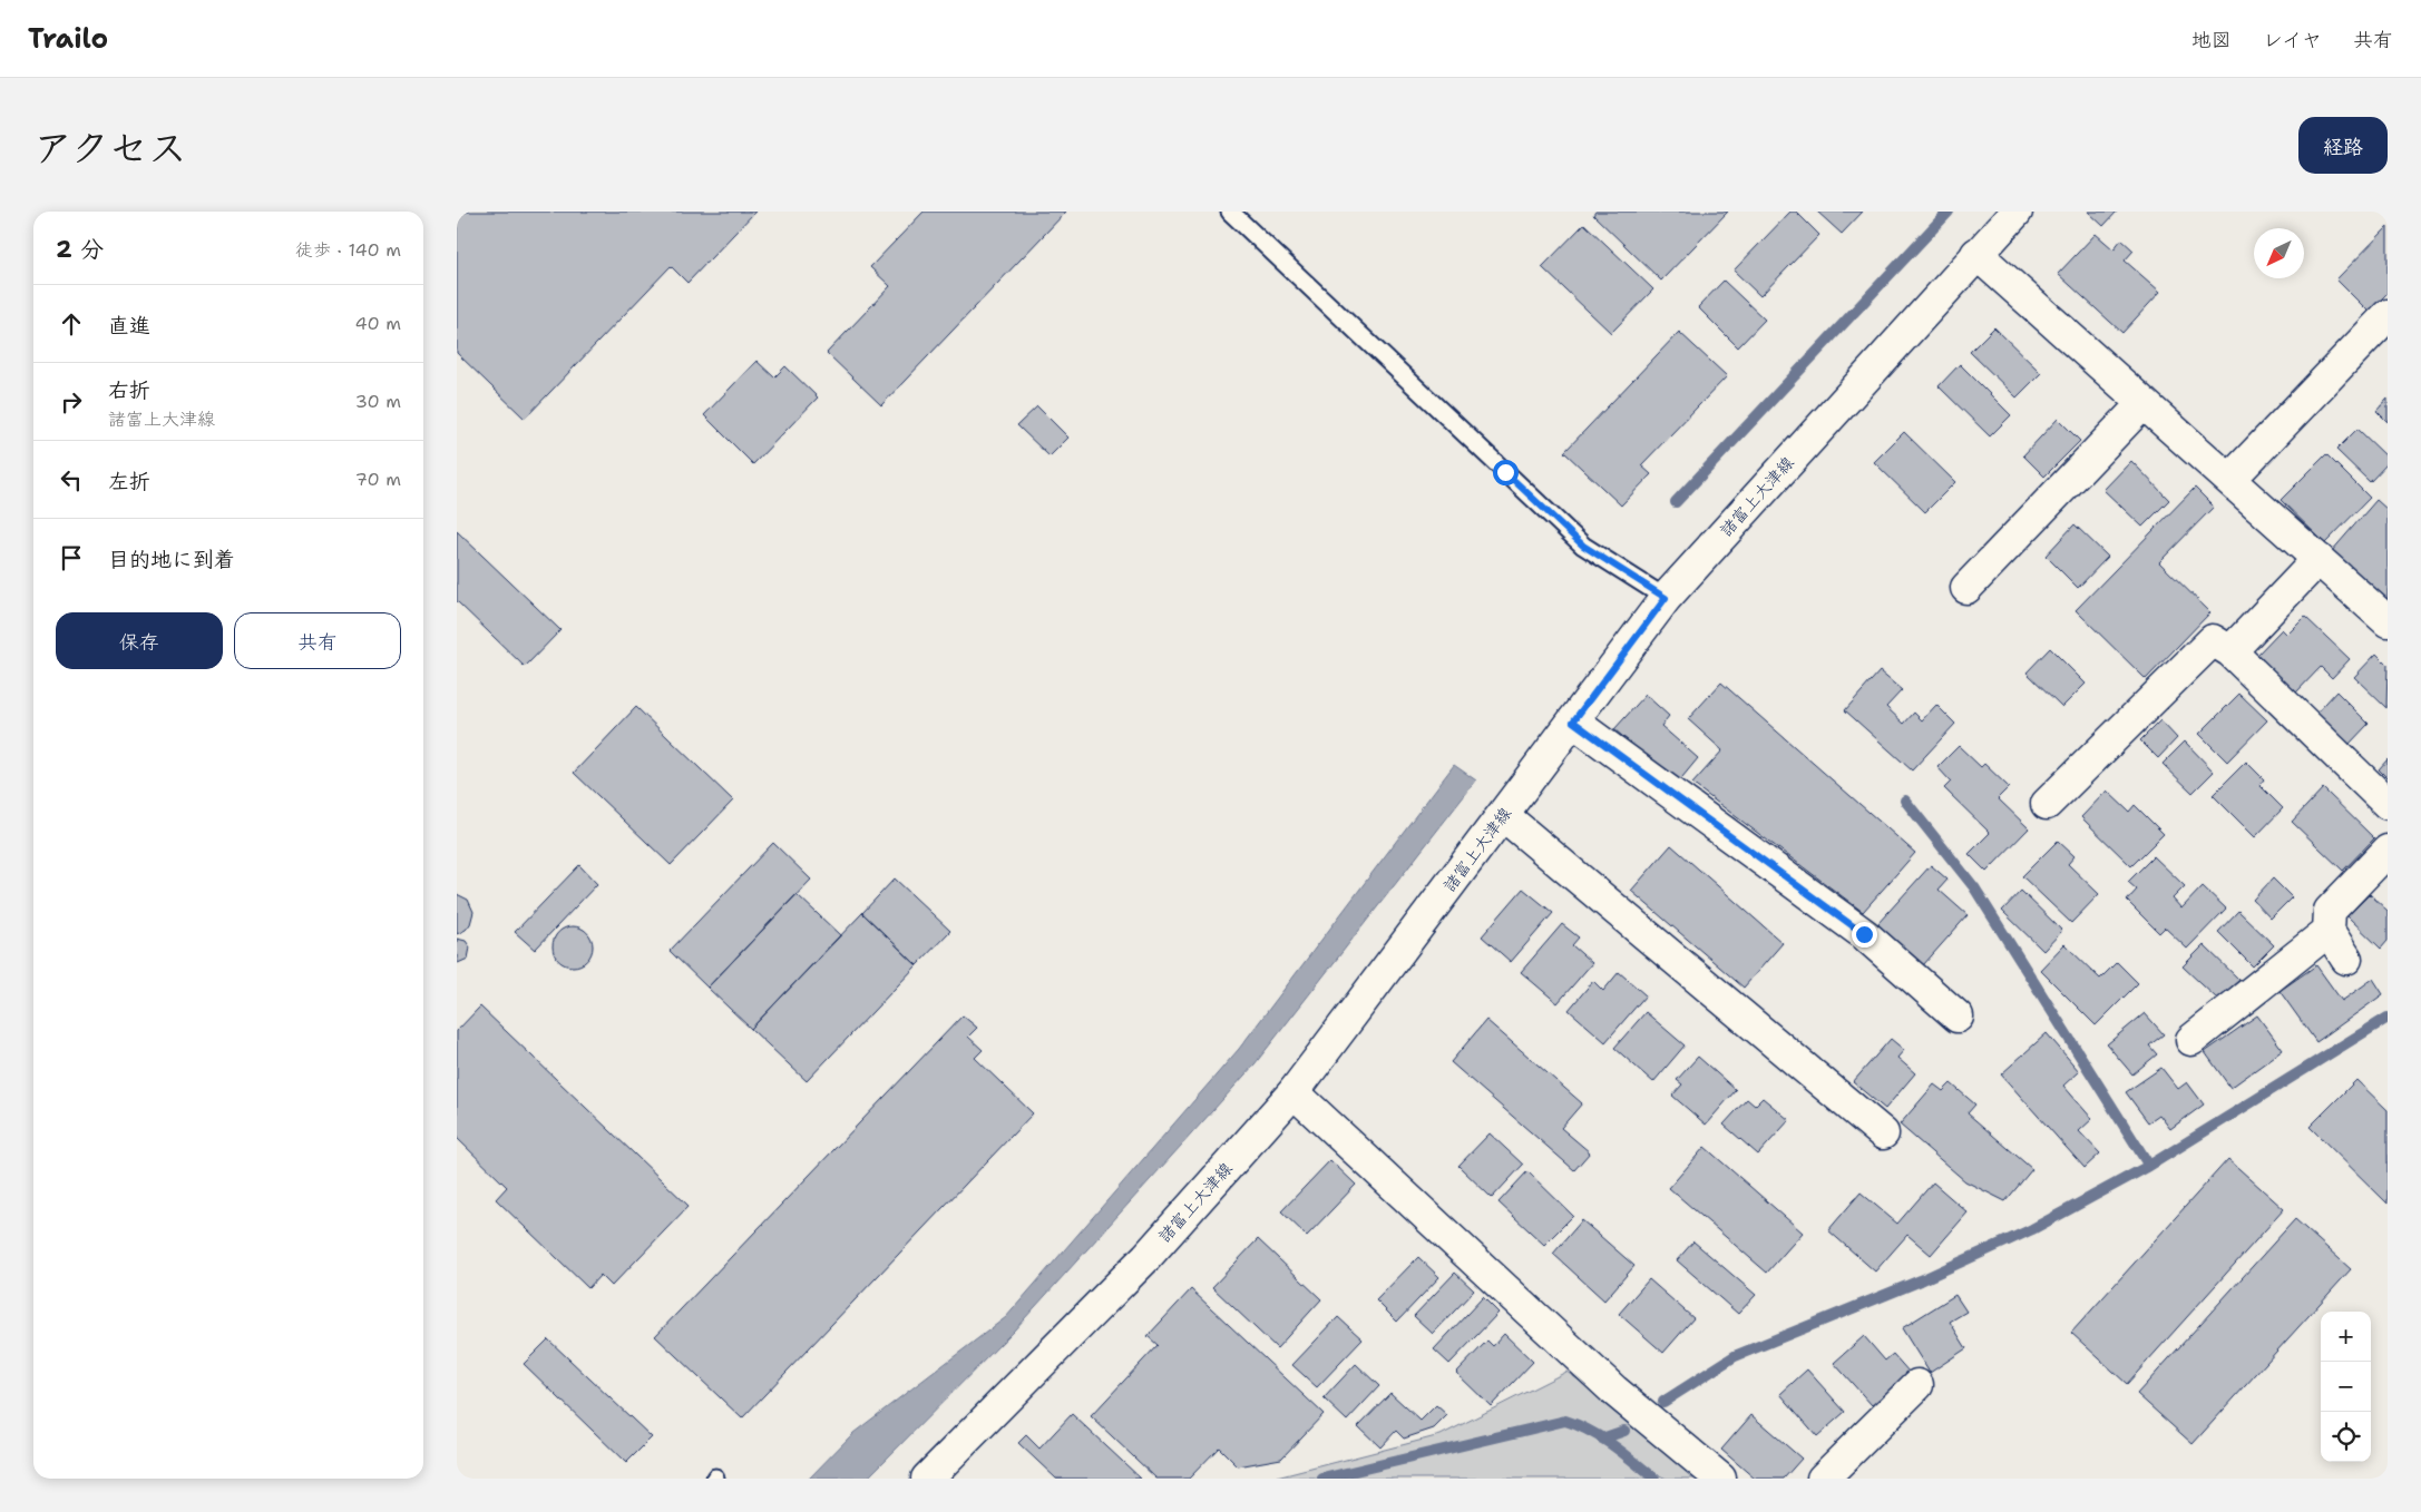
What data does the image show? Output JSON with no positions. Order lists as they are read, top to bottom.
{
  "streets": {
    "street": ["諸富上大津線"]
  },
  "north": "bottom left",
  "page": {
    "header": "Trailo",
    "nav": ["地図", "レイヤ", "共有"],
    "title": "アクセス",
    "buttons": [
      "経路",
      ["保存", "共有"]
    ],
    "heading": ["2 分", "徒歩 · 140 m"],
    "list": [
      ["直進", "40 m"],
      ["右折", "諸富上大津線", "30 m"],
      ["左折", "70 m"],
      "目的地に到着"
    ],
    "map_buttons": ["+", "−"]
  }
}
